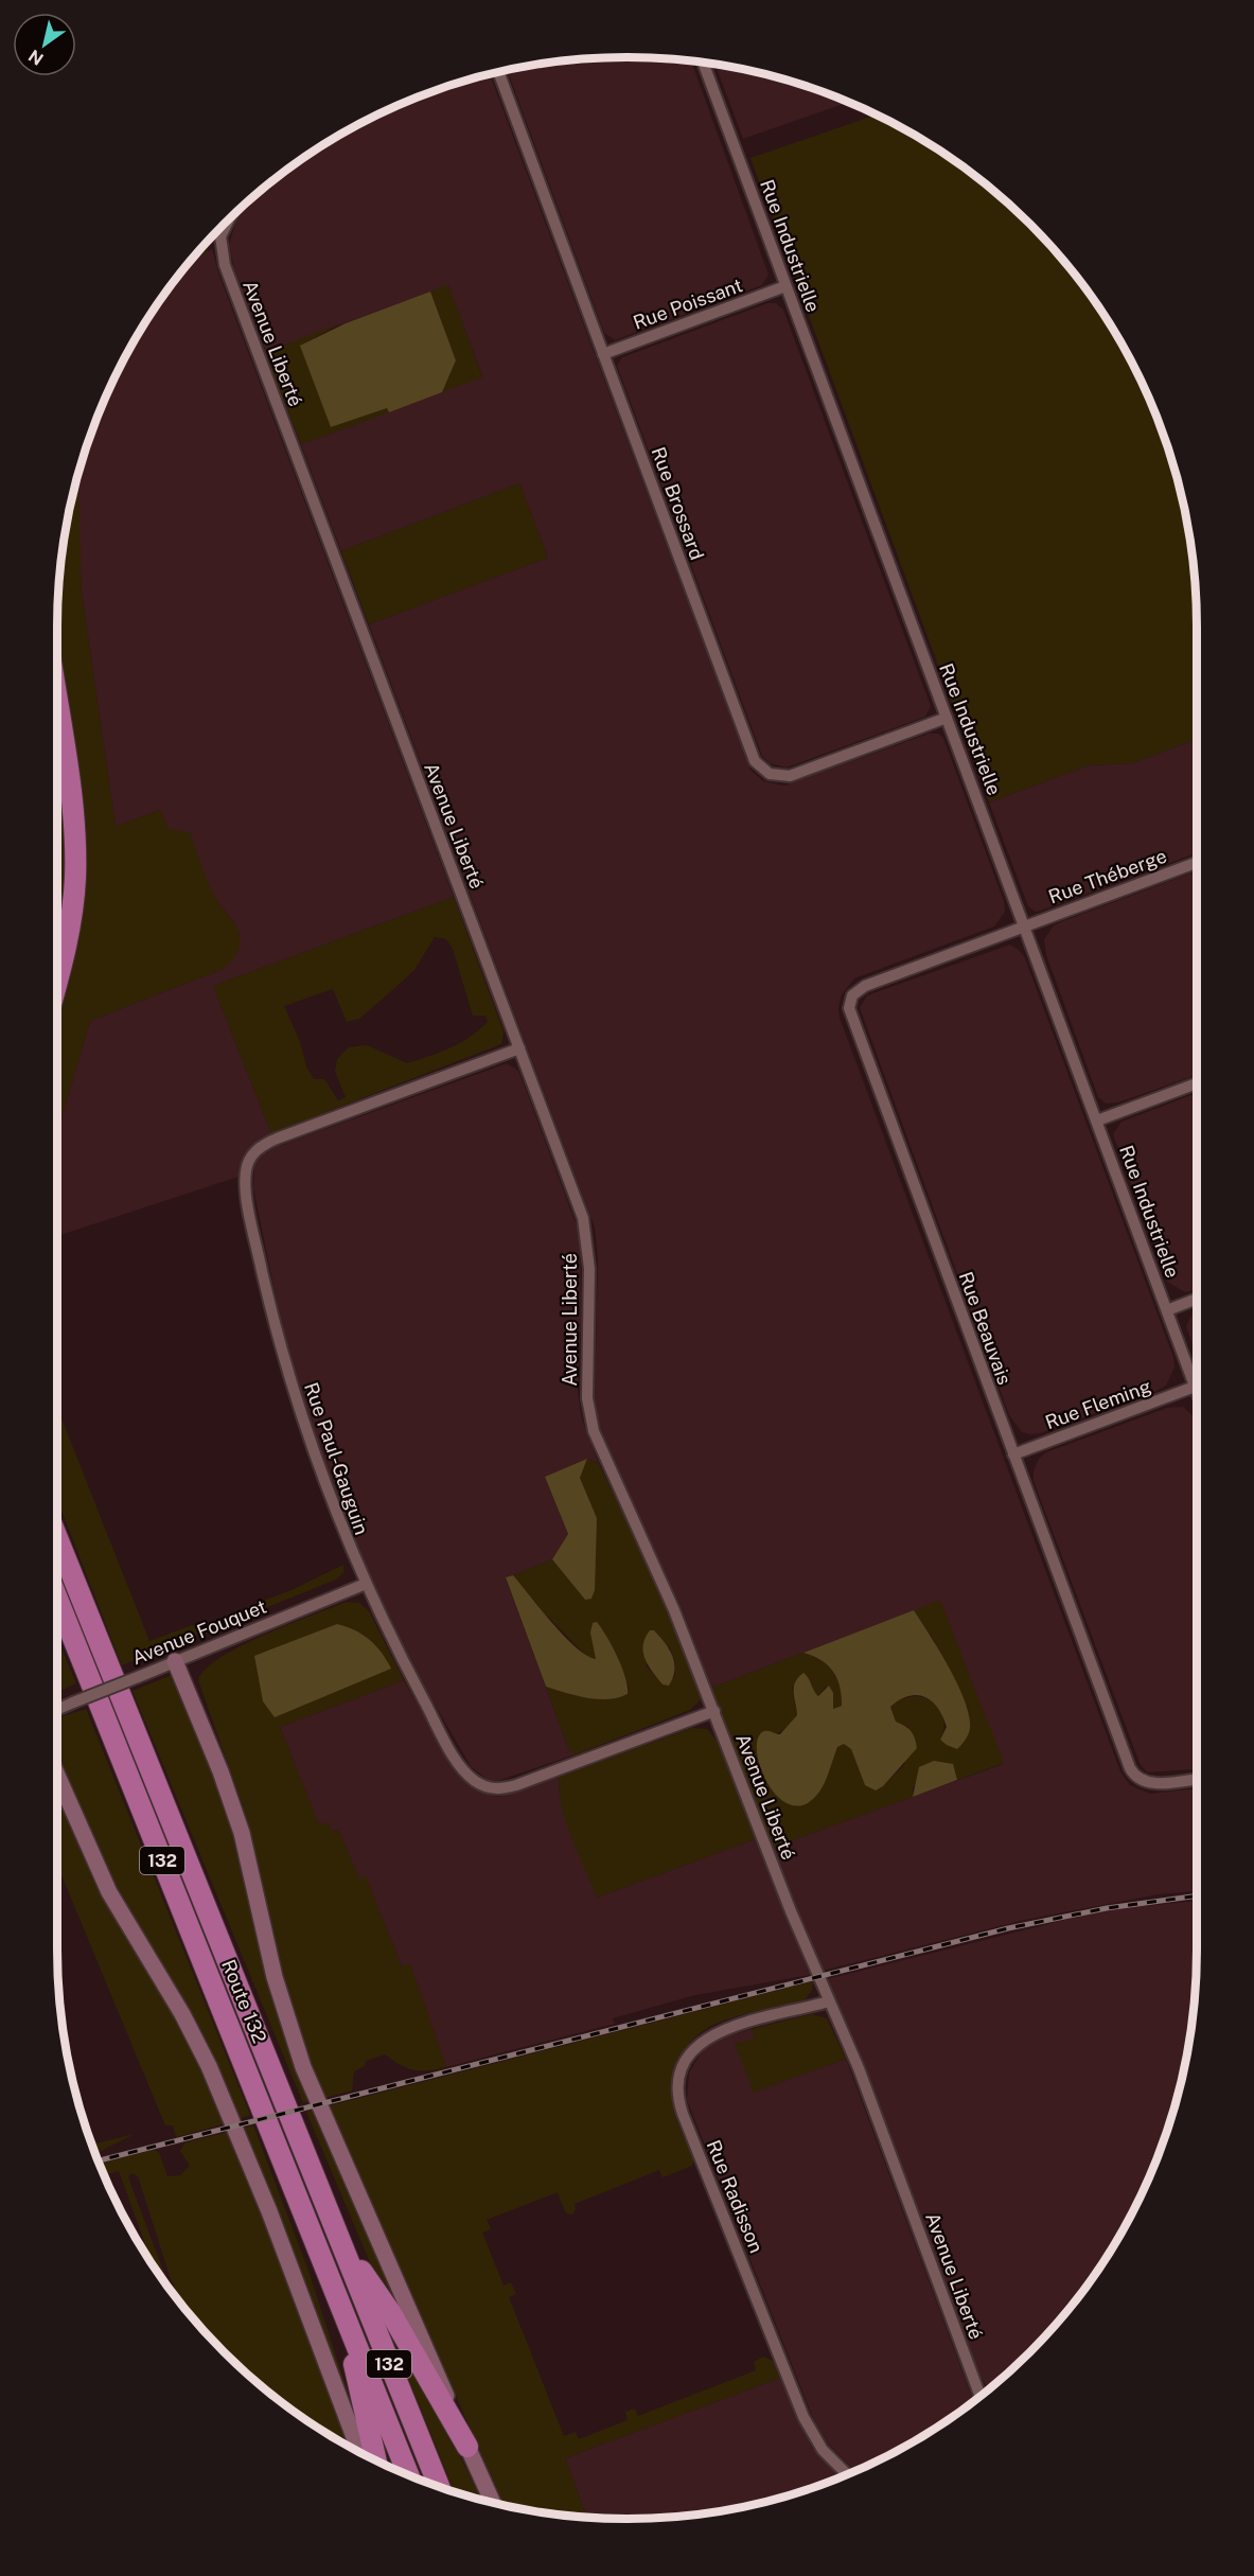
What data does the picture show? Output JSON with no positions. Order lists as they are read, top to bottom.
{
  "streets": {
    "highway": ["132", "Route 132"],
    "street": [
      "Rue Industrielle",
      "Rue Poissant",
      "Avenue Liberté",
      "Rue Brossard",
      "Rue Théberge",
      "Rue Beauvais",
      "Rue Fleming",
      "Rue Paul-Gauguin",
      "Avenue Fouquet",
      "Rue Radisson"
    ]
  },
  "crossings": [
    ["Rue Industrielle", "Rue Poissant"],
    ["Rue Industrielle", "Rue Brossard"],
    ["Rue Industrielle", "Rue Théberge"],
    ["Rue Industrielle", "Rue Beauvais"],
    ["Rue Industrielle", "Rue Fleming"],
    ["Rue Poissant", "Rue Brossard"],
    ["Avenue Liberté", "Rue Paul-Gauguin"],
    ["Avenue Liberté", "Rue Radisson"],
    ["Rue Théberge", "Rue Beauvais"],
    ["Rue Beauvais", "Rue Fleming"],
    ["Rue Paul-Gauguin", "Avenue Fouquet"]
  ],
  "north": "bottom left"
}
